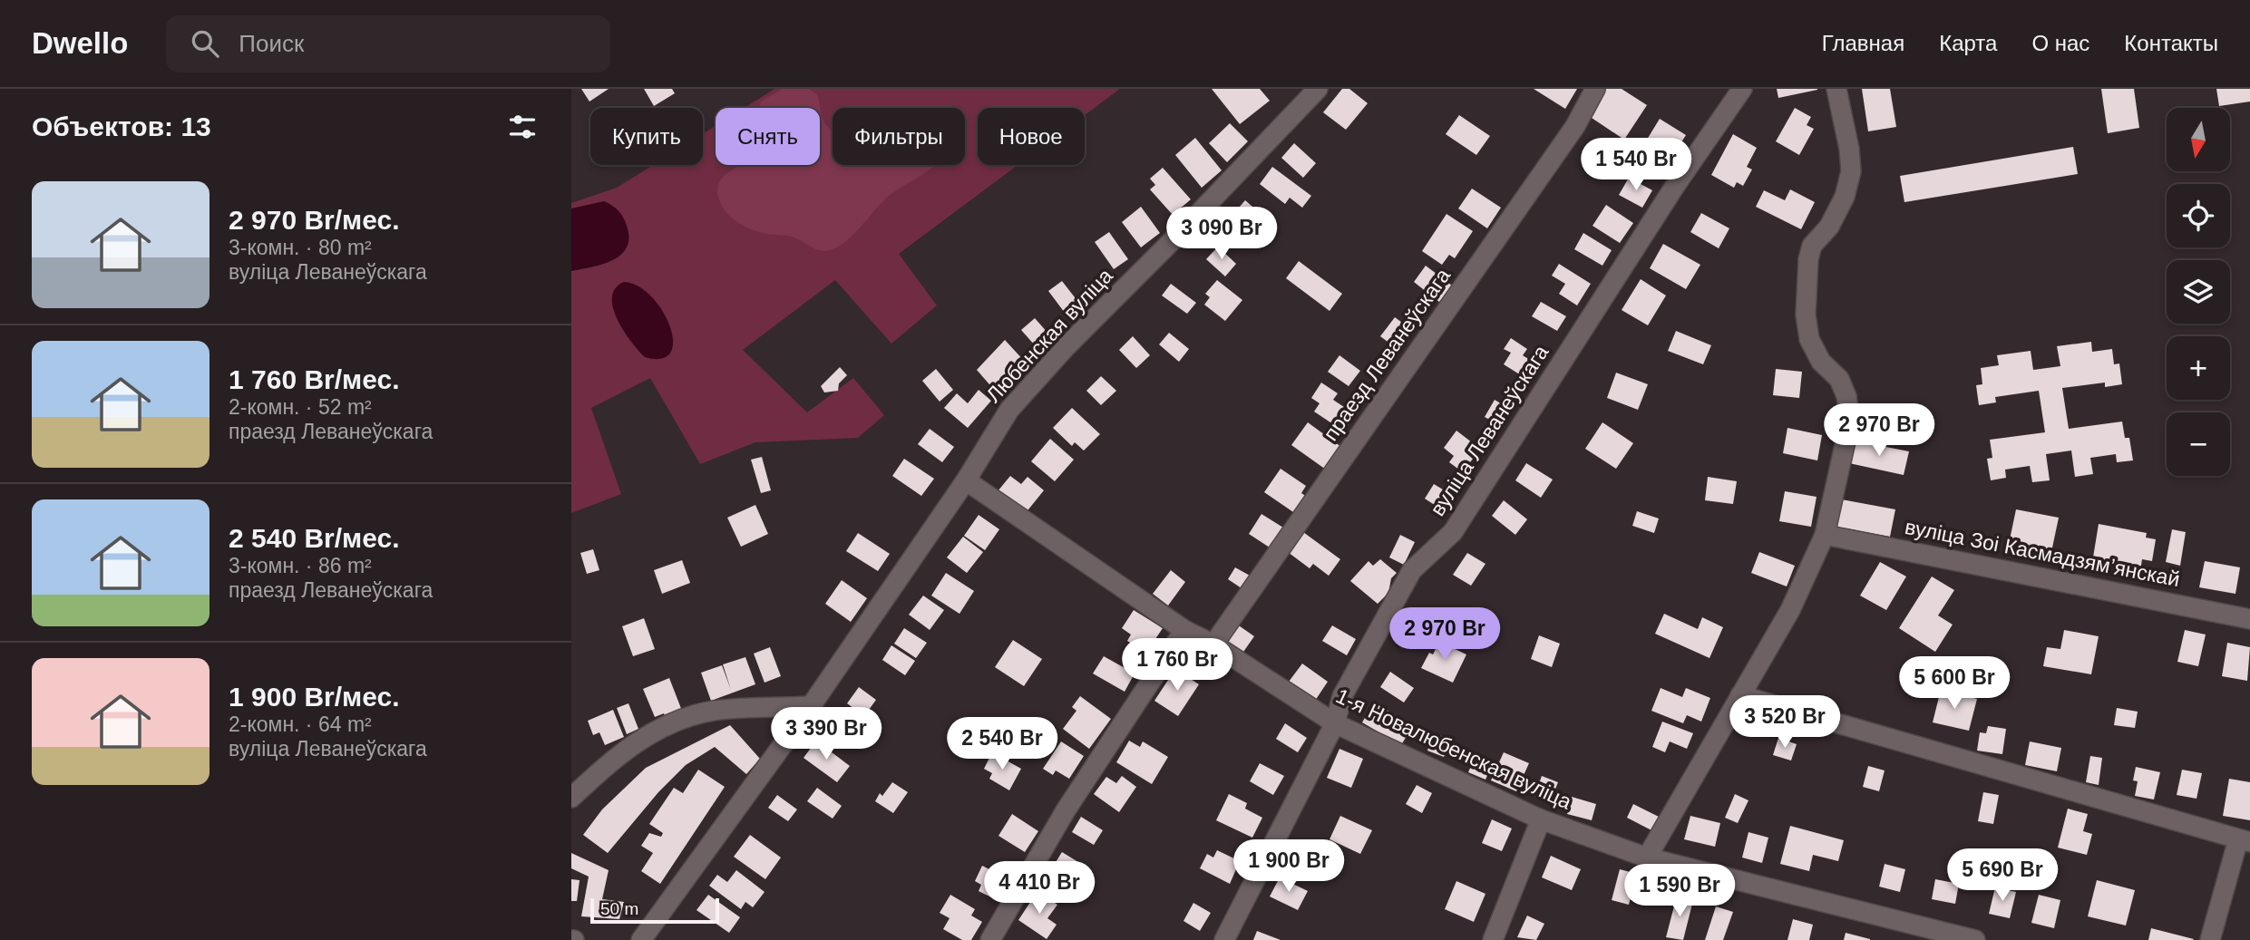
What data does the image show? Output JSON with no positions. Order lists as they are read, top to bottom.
{
  "streets": {
    "street": [
      "Любенская вуліца",
      "праезд Леванеўскага",
      "вуліца Леванеўскага",
      "вуліца Зоі Касмадзямʼянскай",
      "1-я Новалюбенская вуліца"
    ]
  },
  "crossings": [
    ["Любенская вуліца", "1-я Новалюбенская вуліца"],
    ["праезд Леванеўскага", "1-я Новалюбенская вуліца"],
    ["вуліца Леванеўскага", "1-я Новалюбенская вуліца"]
  ],
  "scale_bar": "50 m",
  "north": "bottom",
  "page": {
    "header": "Dwello",
    "search": "Поиск",
    "nav": [
      "Главная",
      "Карта",
      "О нас",
      "Контакты"
    ],
    "heading": "Объектов: 13",
    "map_buttons": ["+", "−"],
    "chip": [
      "Купить",
      "Снять",
      "Фильтры",
      "Новое"
    ],
    "price": [
      "1 540 Br",
      "3 090 Br",
      "2 970 Br",
      "2 970 Br",
      "1 760 Br",
      "5 600 Br",
      "3 520 Br",
      "3 390 Br",
      "2 540 Br",
      "1 900 Br",
      "5 690 Br",
      "4 410 Br",
      "1 590 Br"
    ],
    "list": [
      {
        "name": "2 970 Br/мес.",
        "note": "3-комн. · 80 m² · вуліца Леванеўскага"
      },
      {
        "name": "1 760 Br/мес.",
        "note": "2-комн. · 52 m² · праезд Леванеўскага"
      },
      {
        "name": "2 540 Br/мес.",
        "note": "3-комн. · 86 m² · праезд Леванеўскага"
      },
      {
        "name": "1 900 Br/мес.",
        "note": "2-комн. · 64 m² · вуліца Леванеўскага"
      }
    ],
    "scale": "50 m"
  }
}
